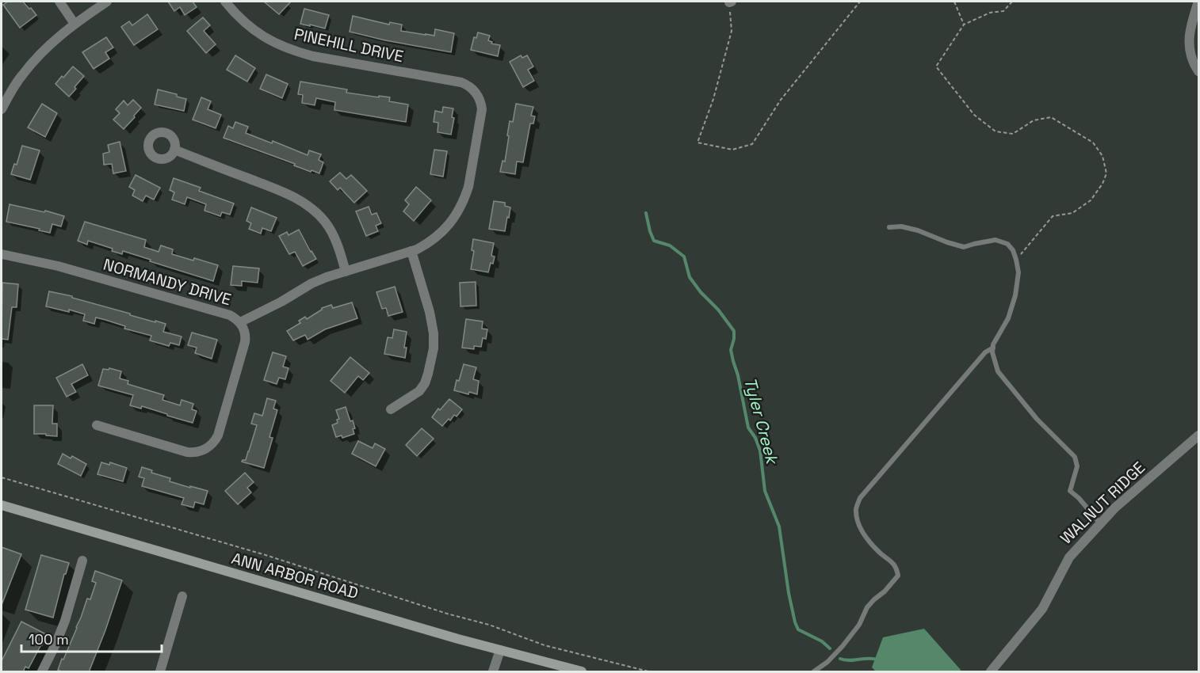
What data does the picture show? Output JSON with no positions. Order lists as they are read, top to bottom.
{
  "streets": {
    "main road": ["ANN ARBOR ROAD"],
    "street": ["PINEHILL DRIVE", "NORMANDY DRIVE", "WALNUT RIDGE"]
  },
  "crossings": [
    ["PINEHILL DRIVE", "NORMANDY DRIVE"]
  ],
  "water": ["Tyler Creek"],
  "scale_bar": "100 m"
}
